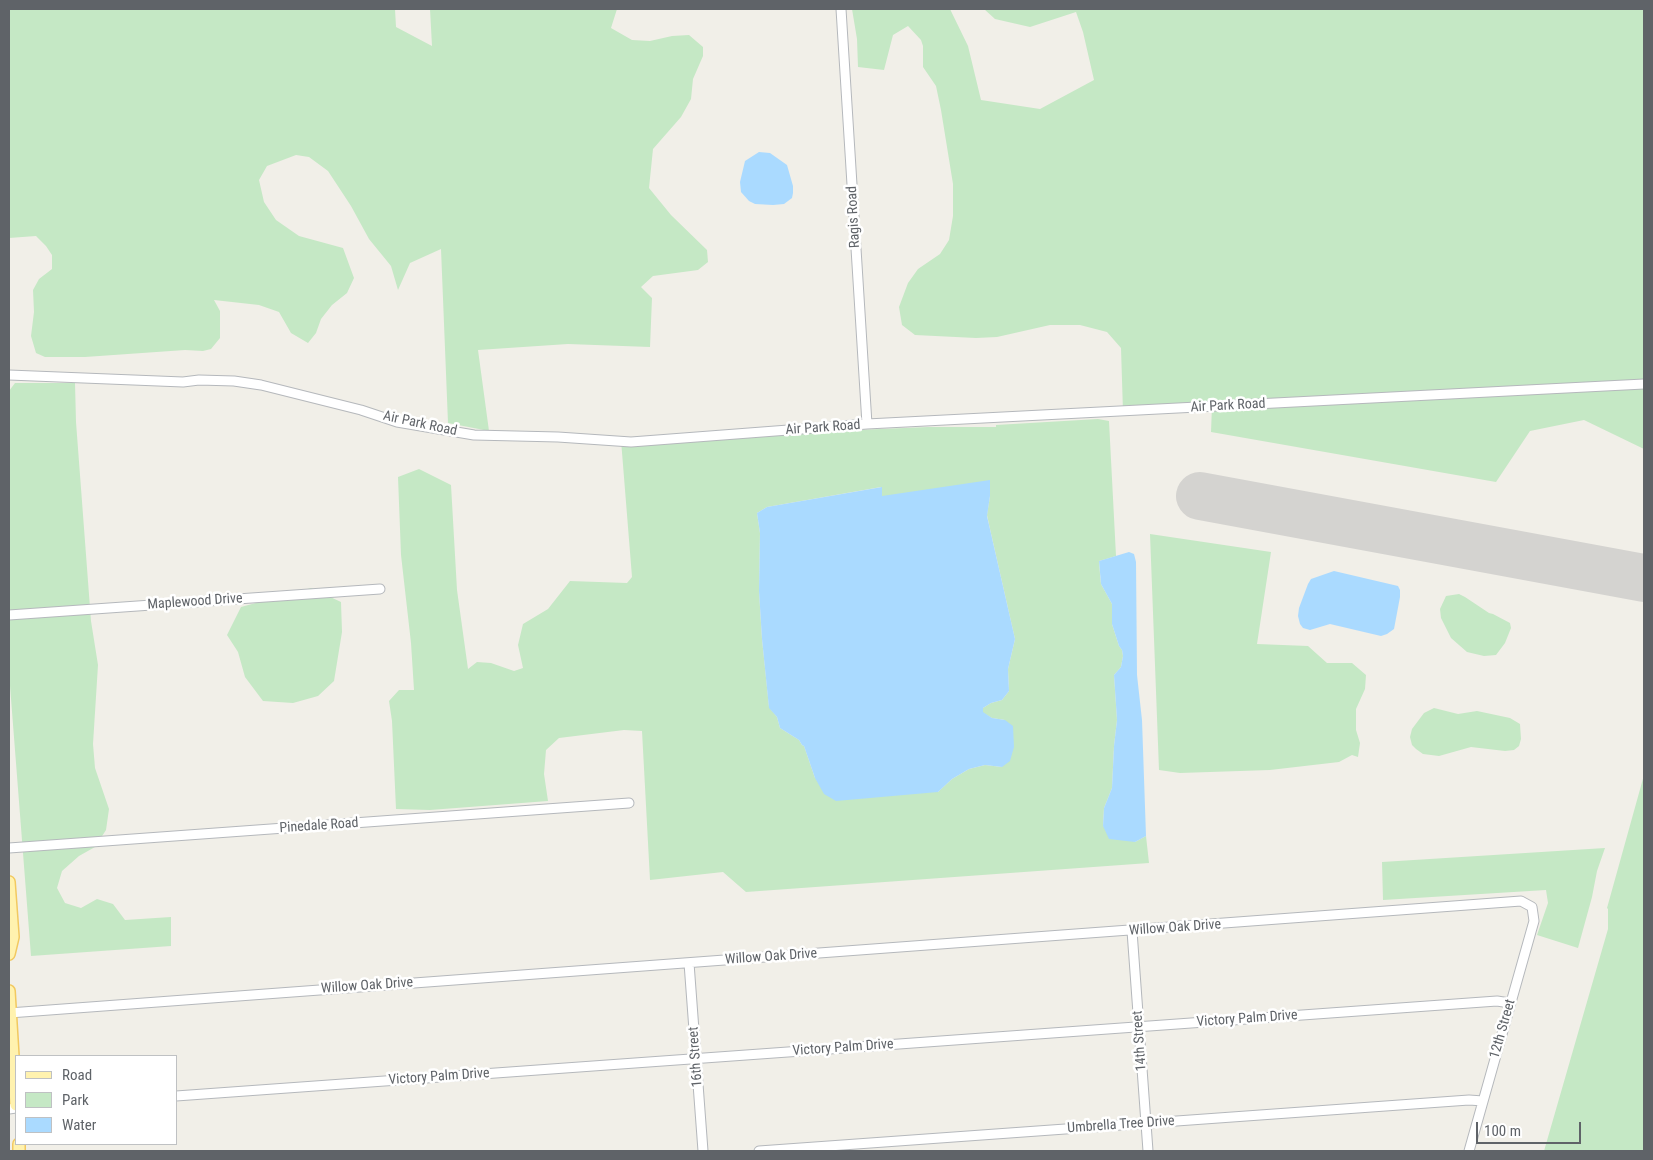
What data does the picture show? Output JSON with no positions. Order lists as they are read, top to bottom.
{
  "streets": {
    "street": [
      "Ragis Road",
      "Air Park Road",
      "Maplewood Drive",
      "Pinedale Road",
      "Willow Oak Drive",
      "Victory Palm Drive",
      "12th Street",
      "14th Street",
      "16th Street",
      "Umbrella Tree Drive"
    ]
  },
  "crossings": [
    ["Ragis Road", "Air Park Road"],
    ["Willow Oak Drive", "12th Street"],
    ["Willow Oak Drive", "14th Street"],
    ["Willow Oak Drive", "16th Street"],
    ["Victory Palm Drive", "12th Street"],
    ["Victory Palm Drive", "14th Street"],
    ["Victory Palm Drive", "16th Street"],
    ["12th Street", "Umbrella Tree Drive"],
    ["14th Street", "Umbrella Tree Drive"]
  ],
  "legend": ["Road", "Park", "Water"],
  "scale_bar": "100 m"
}
